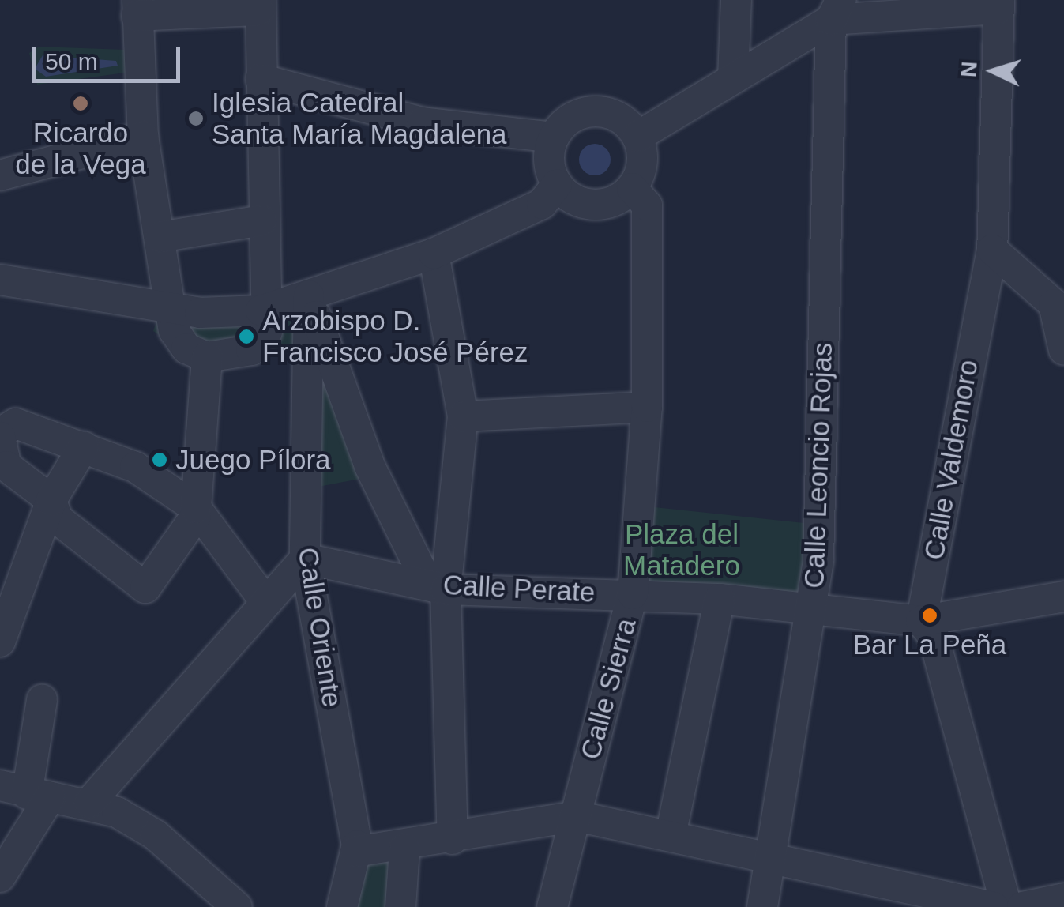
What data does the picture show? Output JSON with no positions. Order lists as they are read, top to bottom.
{
  "streets": {
    "street": [
      "Calle Valdemoro",
      "Calle Leoncio Rojas",
      "Calle Perate",
      "Calle Oriente",
      "Calle Sierra"
    ]
  },
  "crossings": [
    ["Calle Valdemoro", "Calle Perate"],
    ["Calle Leoncio Rojas", "Calle Perate"],
    ["Calle Perate", "Calle Oriente"],
    ["Calle Perate", "Calle Sierra"]
  ],
  "parks": ["Plaza del Matadero"],
  "places": [
    "Ricardo de la Vega",
    "Iglesia Catedral Santa María Magdalena",
    "Arzobispo D. Francisco José Pérez",
    "Juego Pílora",
    "Bar La Peña"
  ],
  "scale_bar": "50 m",
  "north": "left"
}
